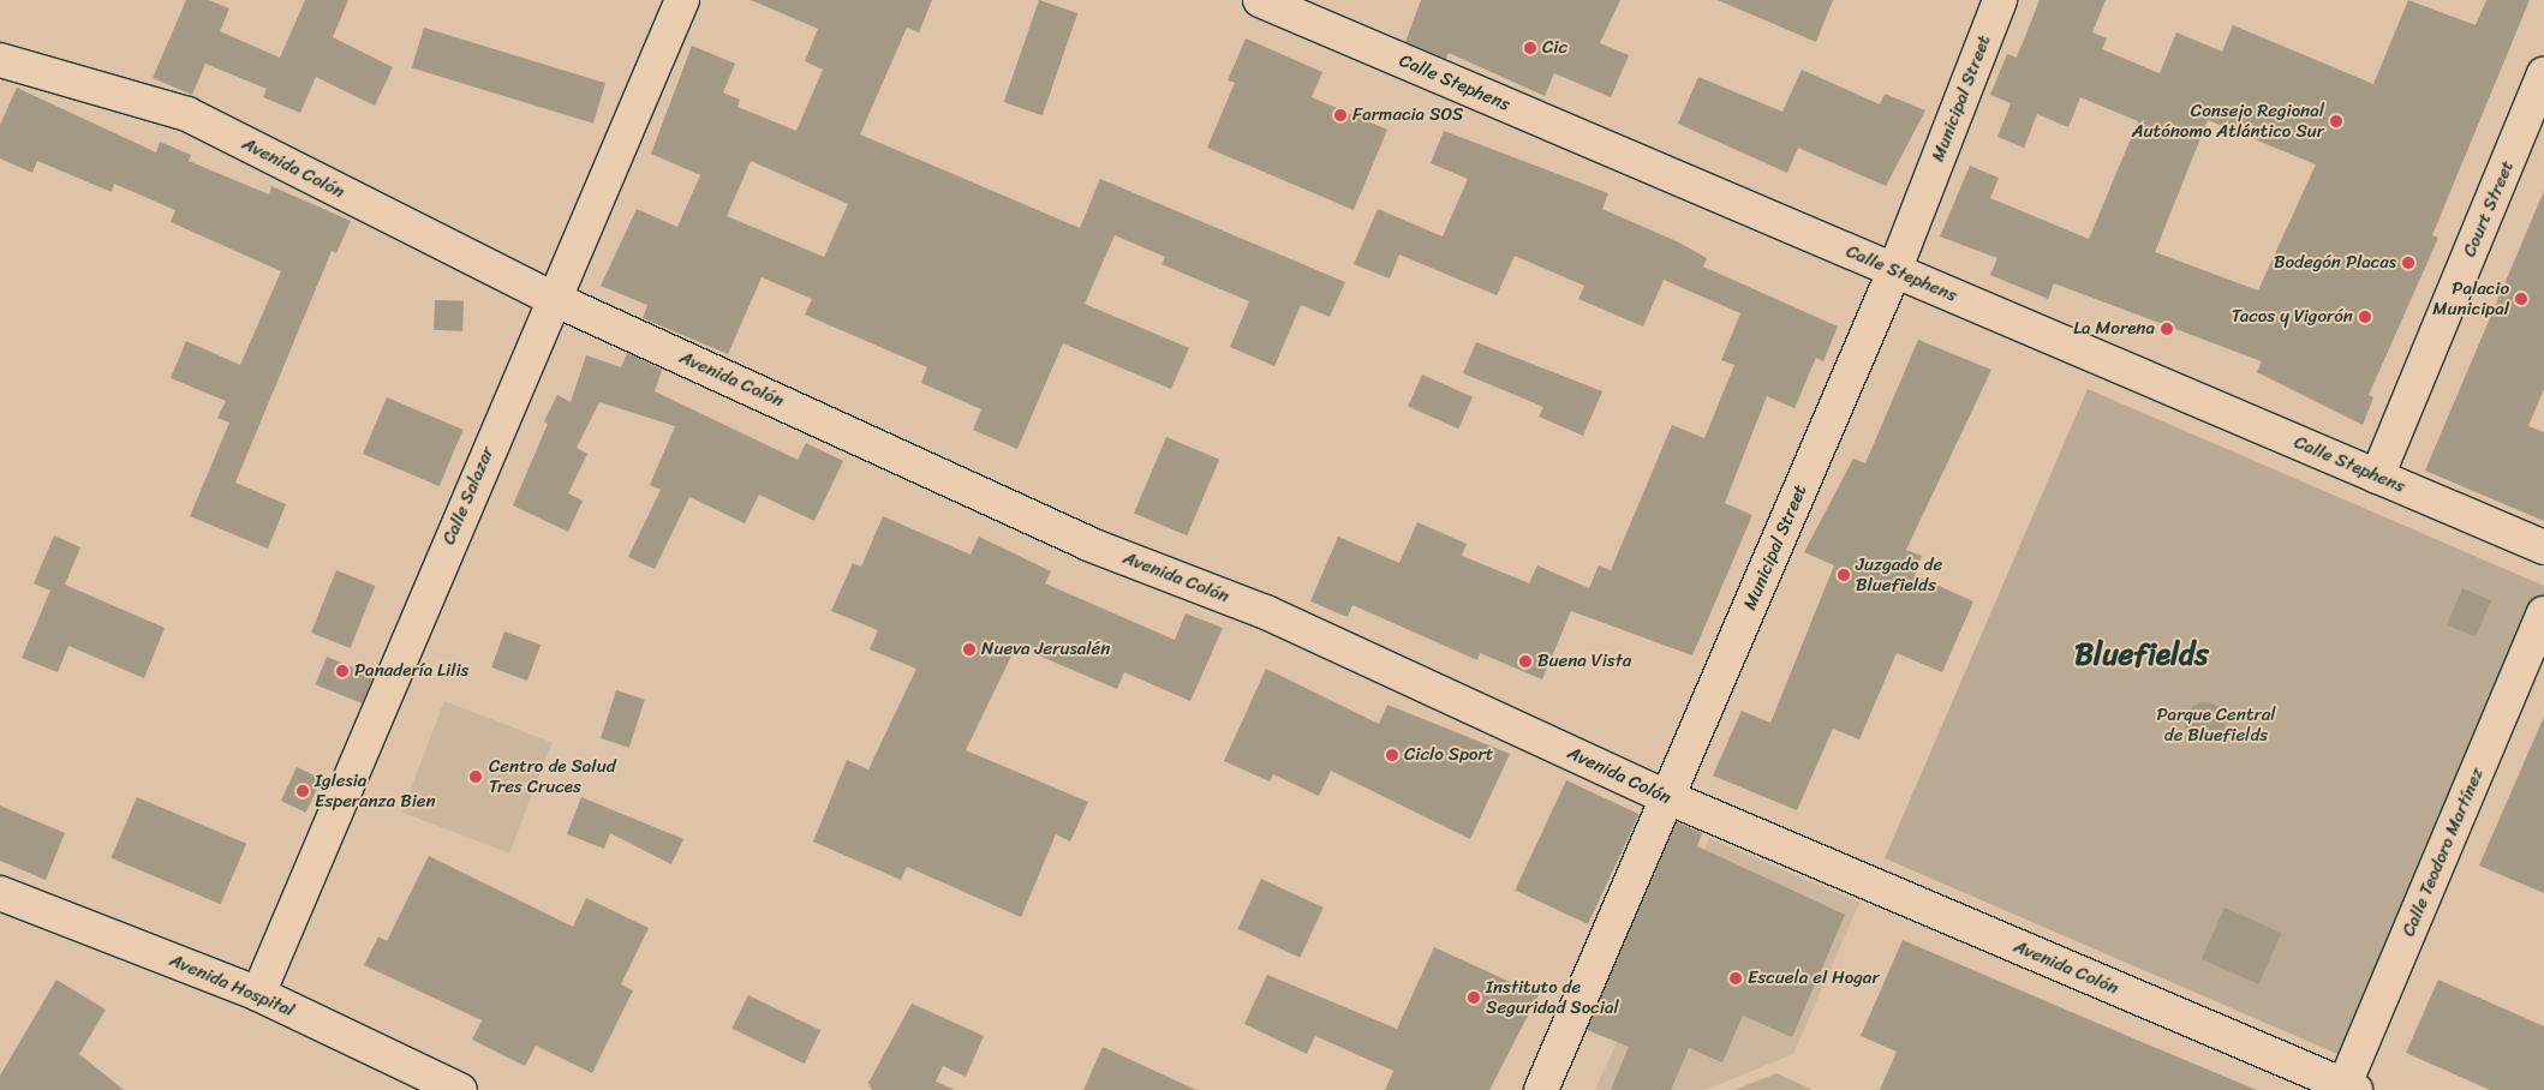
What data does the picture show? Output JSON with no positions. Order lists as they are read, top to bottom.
{
  "streets": {
    "street": [
      "Calle Stephens",
      "Municipal Street",
      "Avenida Colón",
      "Court Street",
      "Calle Salazar",
      "Calle Teodoro Martínez",
      "Avenida Hospital"
    ]
  },
  "crossings": [
    ["Calle Stephens", "Municipal Street"],
    ["Calle Stephens", "Court Street"],
    ["Municipal Street", "Avenida Colón"],
    ["Avenida Colón", "Calle Salazar"],
    ["Avenida Colón", "Calle Teodoro Martínez"],
    ["Calle Salazar", "Avenida Hospital"]
  ],
  "districts": ["Bluefields"],
  "parks": ["Parque Central de Bluefields"],
  "places": [
    "Cic",
    "Farmacia SOS",
    "Consejo Regional Autónomo Atlántico Sur",
    "Bodegón Placas",
    "Palacio Municipal",
    "Tacos y Vigorón",
    "La Morena",
    "Juzgado de Bluefields",
    "Nueva Jerusalén",
    "Buena Vista",
    "Panadería Lilis",
    "Ciclo Sport",
    "Centro de Salud Tres Cruces",
    "Iglesia Esperanza Bien",
    "Escuela el Hogar",
    "Instituto de Seguridad Social"
  ]
}
